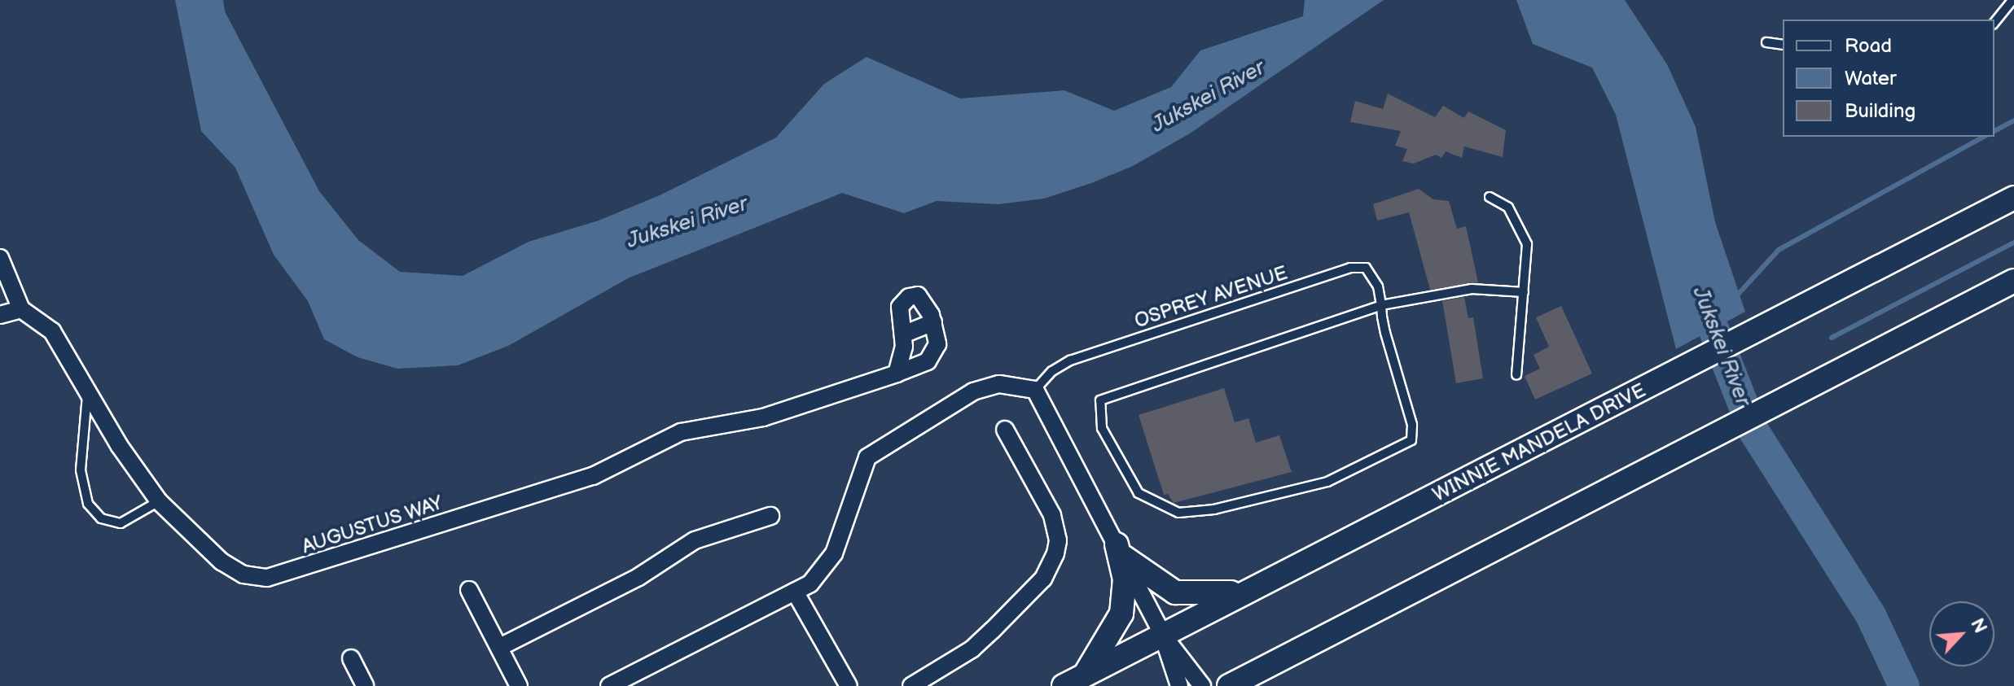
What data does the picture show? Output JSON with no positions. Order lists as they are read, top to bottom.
{
  "streets": {
    "main road": ["WINNIE MANDELA DRIVE"],
    "street": ["AUGUSTUS WAY"],
    "lane": ["OSPREY AVENUE"]
  },
  "water": ["Jukskei River"],
  "legend": ["Road", "Water", "Building"],
  "north": "top right"
}
